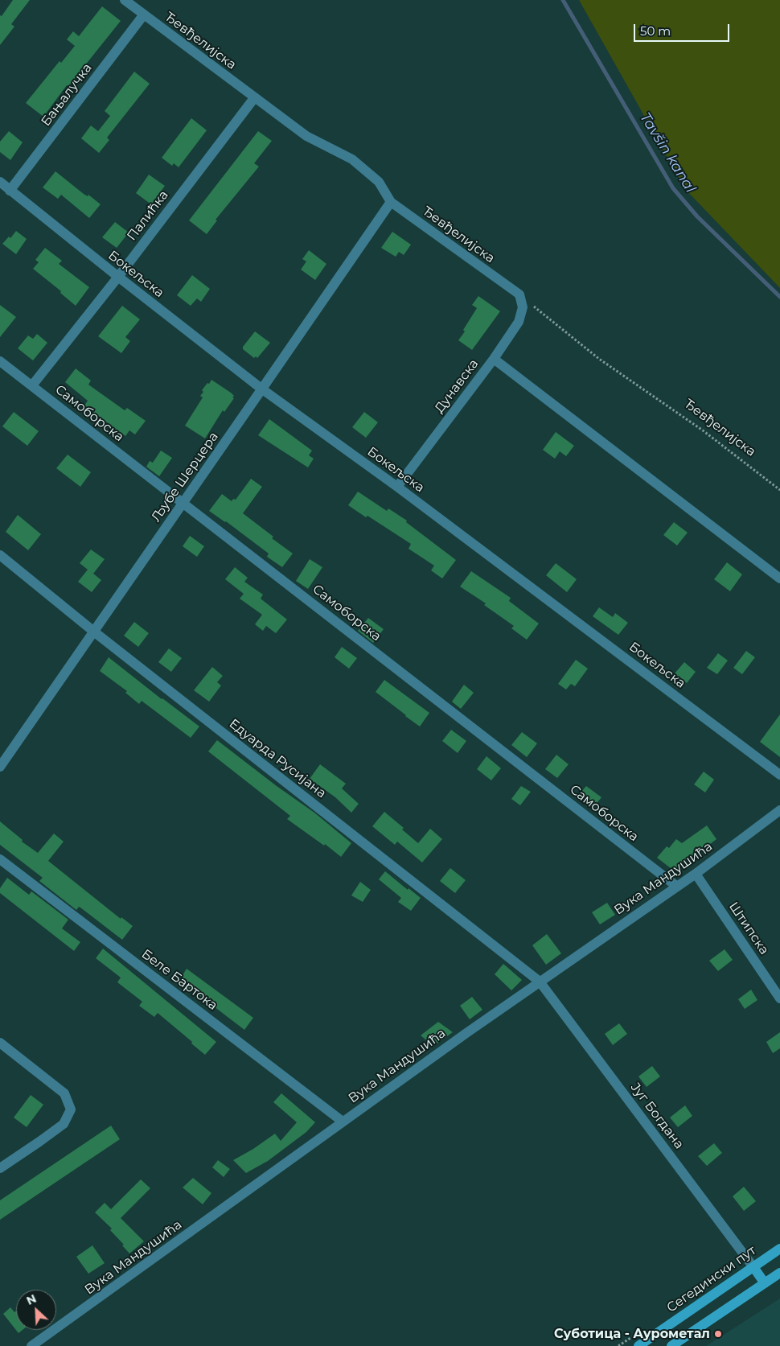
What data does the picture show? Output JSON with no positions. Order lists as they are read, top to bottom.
{
  "streets": {
    "main road": ["Сегедински пут"],
    "street": [
      "Ђевђелијска",
      "Бањалучка",
      "Палићка",
      "Бокељска",
      "Дунавска",
      "Самоборска",
      "Љубе Шерцера",
      "Едуарда Русијана",
      "Вука Мандушића",
      "Штипска",
      "Беле Бартока",
      "Југ Богдана"
    ]
  },
  "crossings": [
    ["Ђевђелијска", "Бањалучка"],
    ["Ђевђелијска", "Палићка"],
    ["Ђевђелијска", "Дунавска"],
    ["Ђевђелијска", "Љубе Шерцера"],
    ["Бањалучка", "Бокељска"],
    ["Палићка", "Бокељска"],
    ["Палићка", "Самоборска"],
    ["Бокељска", "Дунавска"],
    ["Бокељска", "Љубе Шерцера"],
    ["Самоборска", "Љубе Шерцера"],
    ["Самоборска", "Вука Мандушића"],
    ["Љубе Шерцера", "Едуарда Русијана"],
    ["Едуарда Русијана", "Вука Мандушића"],
    ["Едуарда Русијана", "Југ Богдана"],
    ["Вука Мандушића", "Штипска"],
    ["Вука Мандушића", "Беле Бартока"],
    ["Вука Мандушића", "Југ Богдана"],
    ["Југ Богдана", "Сегедински пут"]
  ],
  "water": ["Tavšin kanal"],
  "places": ["Суботица - Аурометал"],
  "scale_bar": "50 m",
  "north": "top left"
}
